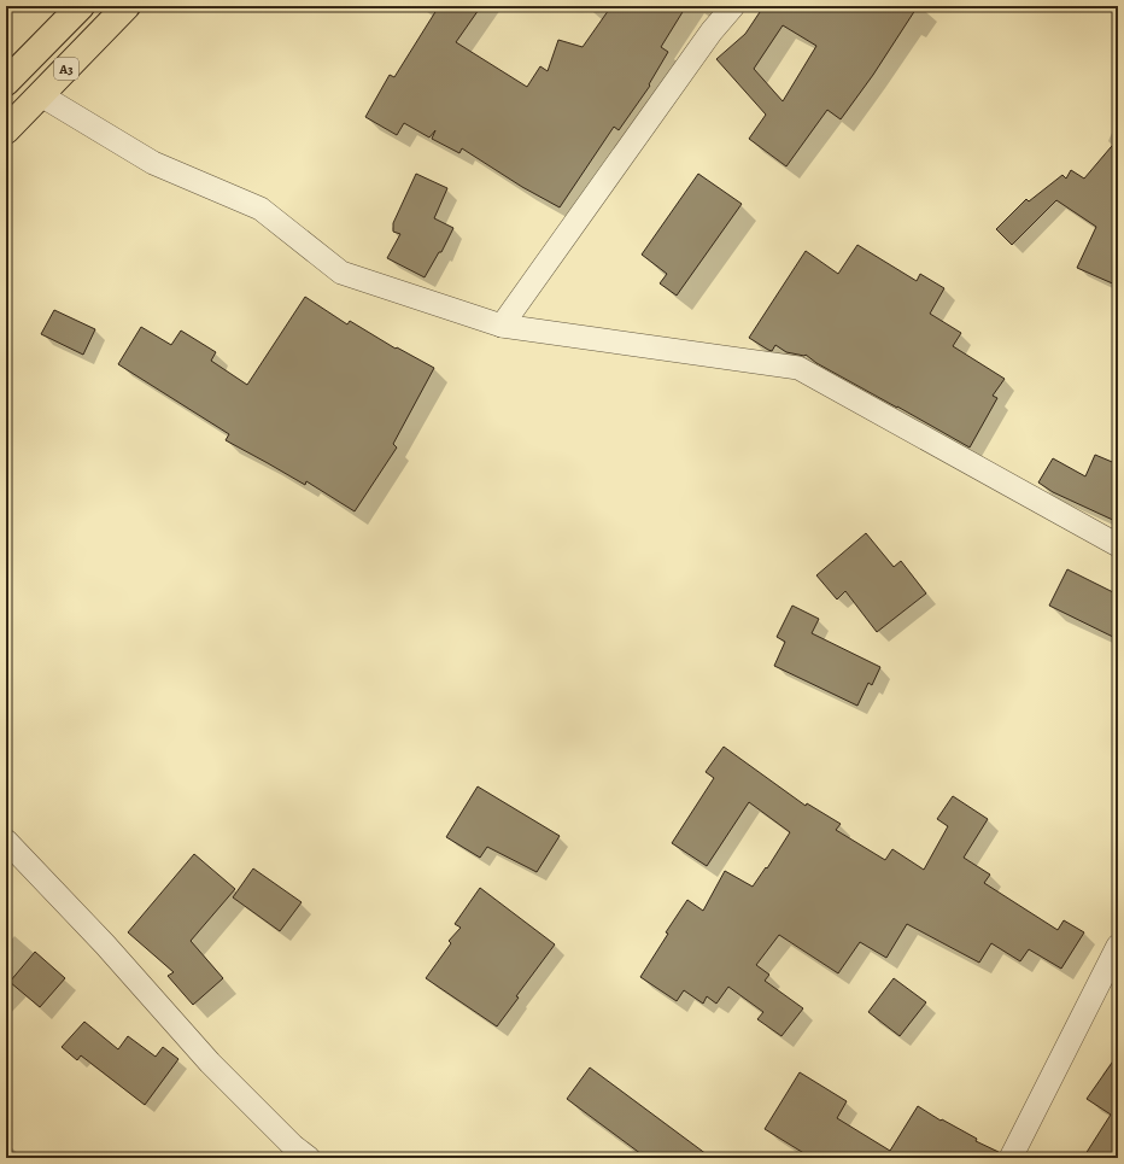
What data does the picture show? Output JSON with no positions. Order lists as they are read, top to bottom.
{
  "streets": {
    "highway": ["A3"]
  }
}
